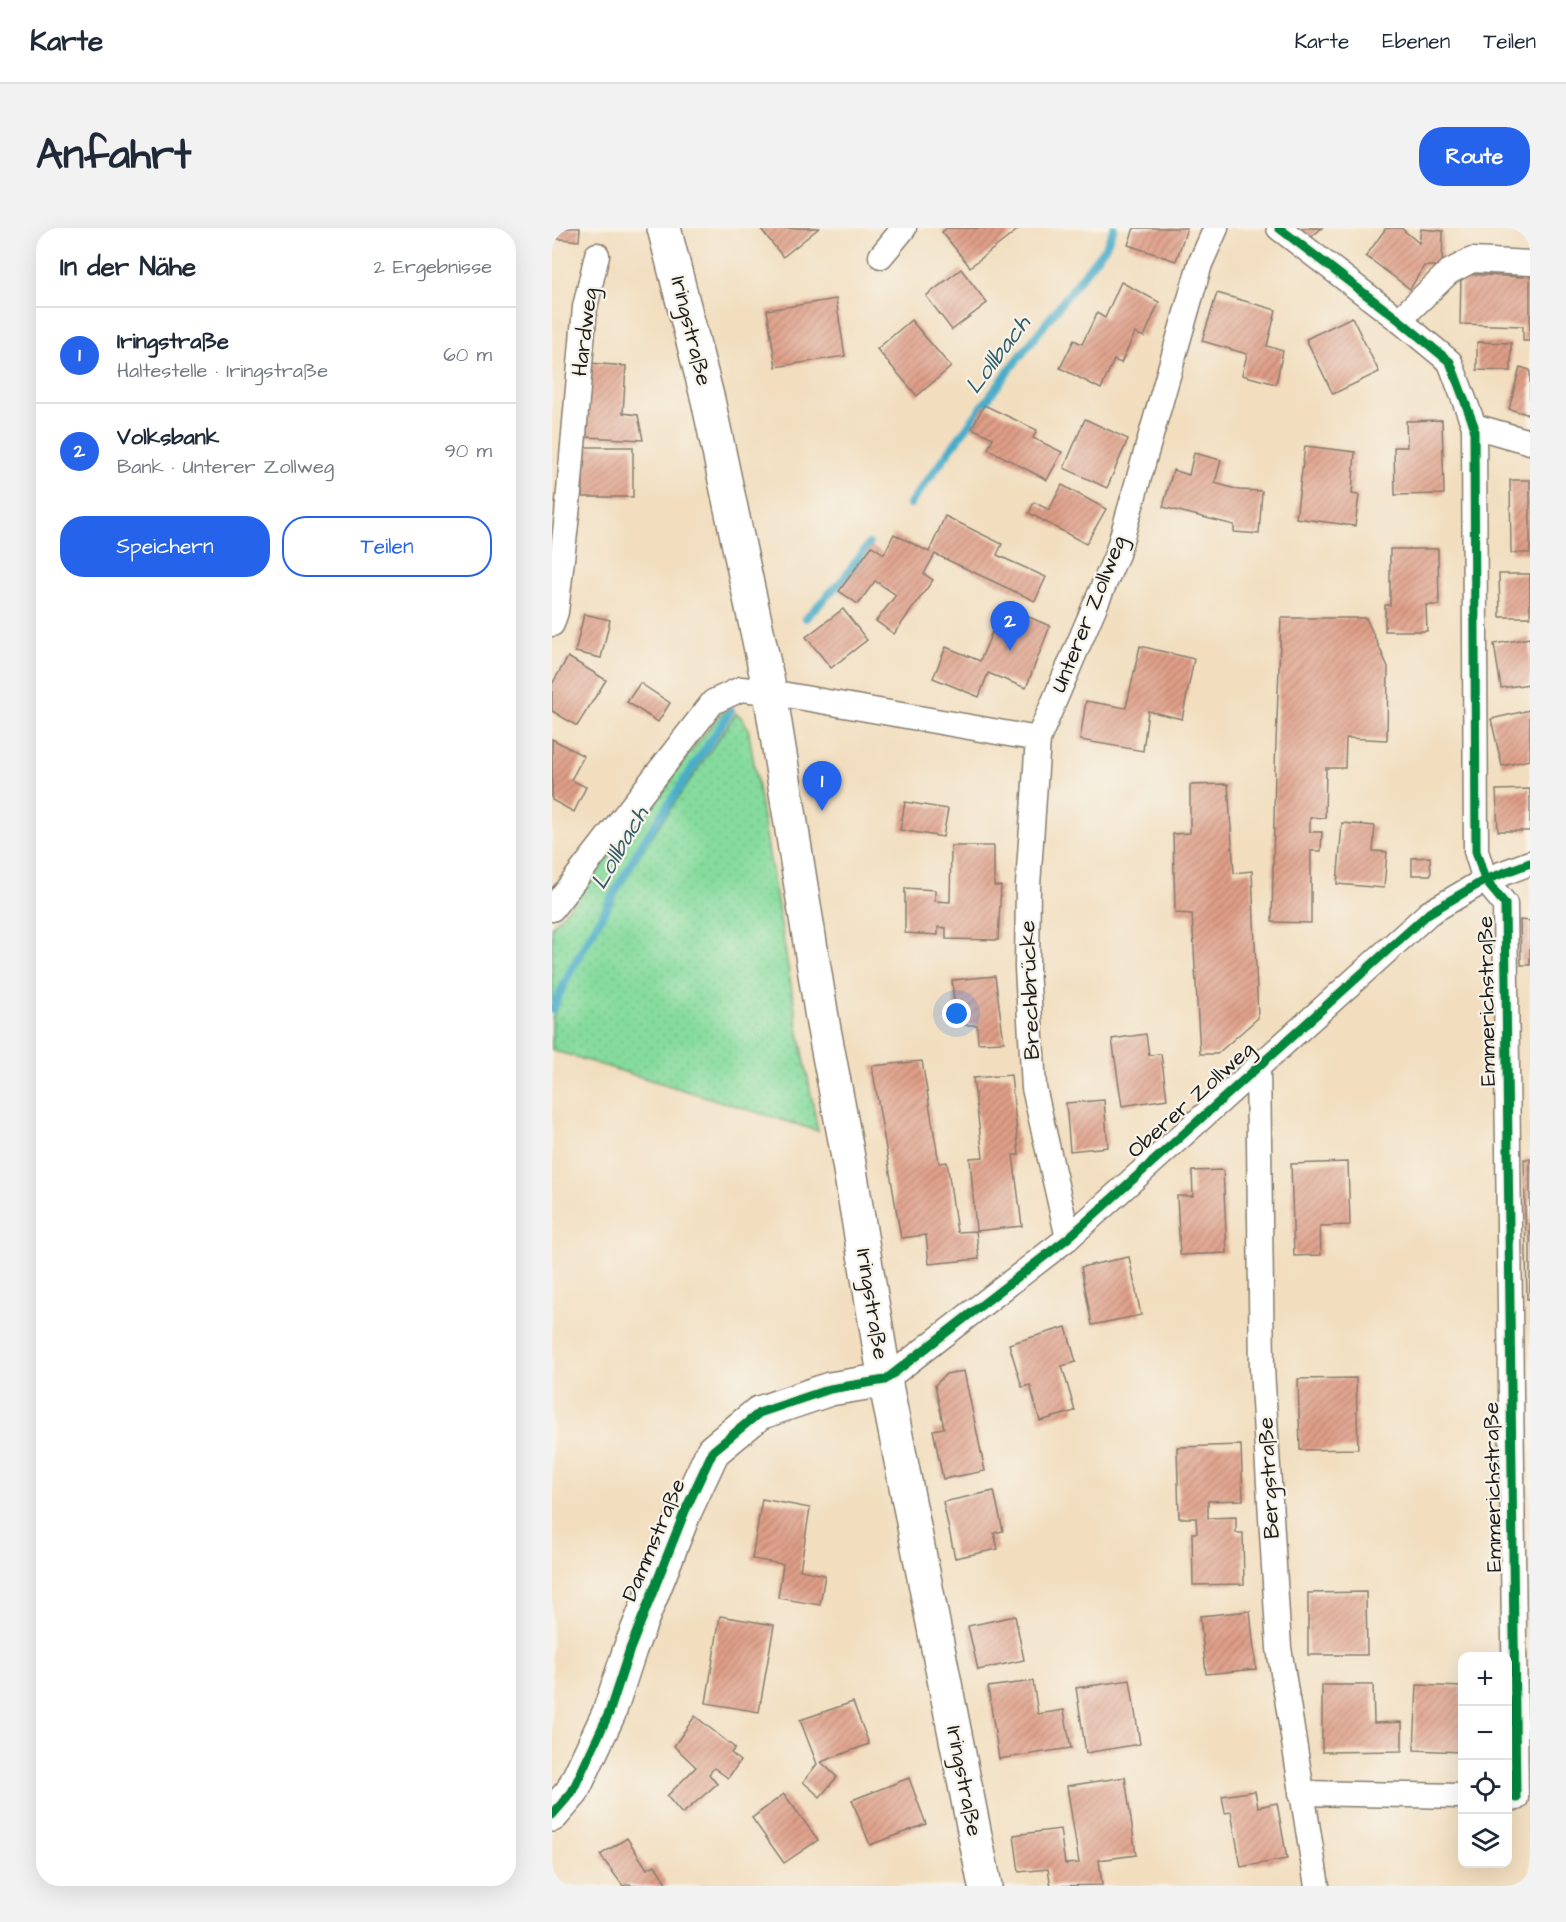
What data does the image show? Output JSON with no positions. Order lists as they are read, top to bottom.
{
  "streets": {
    "main road": ["Iringstraße", "Dammstraße"],
    "street": [
      "Hardweg",
      "Unterer Zollweg",
      "Brechbrücke",
      "Emmerichstraße",
      "Oberer Zollweg",
      "Bergstraße"
    ]
  },
  "crossings": [
    ["Iringstraße", "Oberer Zollweg"],
    ["Iringstraße", "Dammstraße"],
    ["Unterer Zollweg", "Brechbrücke"],
    ["Brechbrücke", "Oberer Zollweg"],
    ["Emmerichstraße", "Oberer Zollweg"],
    ["Oberer Zollweg", "Bergstraße"],
    ["Oberer Zollweg", "Dammstraße"]
  ],
  "water": ["Lollbach"],
  "page": {
    "header": "Karte",
    "nav": ["Karte", "Ebenen", "Teilen"],
    "title": "Anfahrt",
    "buttons": [
      "Route",
      ["Speichern", "Teilen"]
    ],
    "heading": ["In der Nähe", "2 Ergebnisse"],
    "list": [
      {
        "mark": "1",
        "name": "Iringstraße",
        "note": "Haltestelle · Iringstraße",
        "value": "60 m"
      },
      {
        "mark": "2",
        "name": "Volksbank",
        "note": "Bank · Unterer Zollweg",
        "value": "90 m"
      }
    ],
    "pins": ["2", "1"],
    "map_buttons": ["+", "−"]
  }
}
